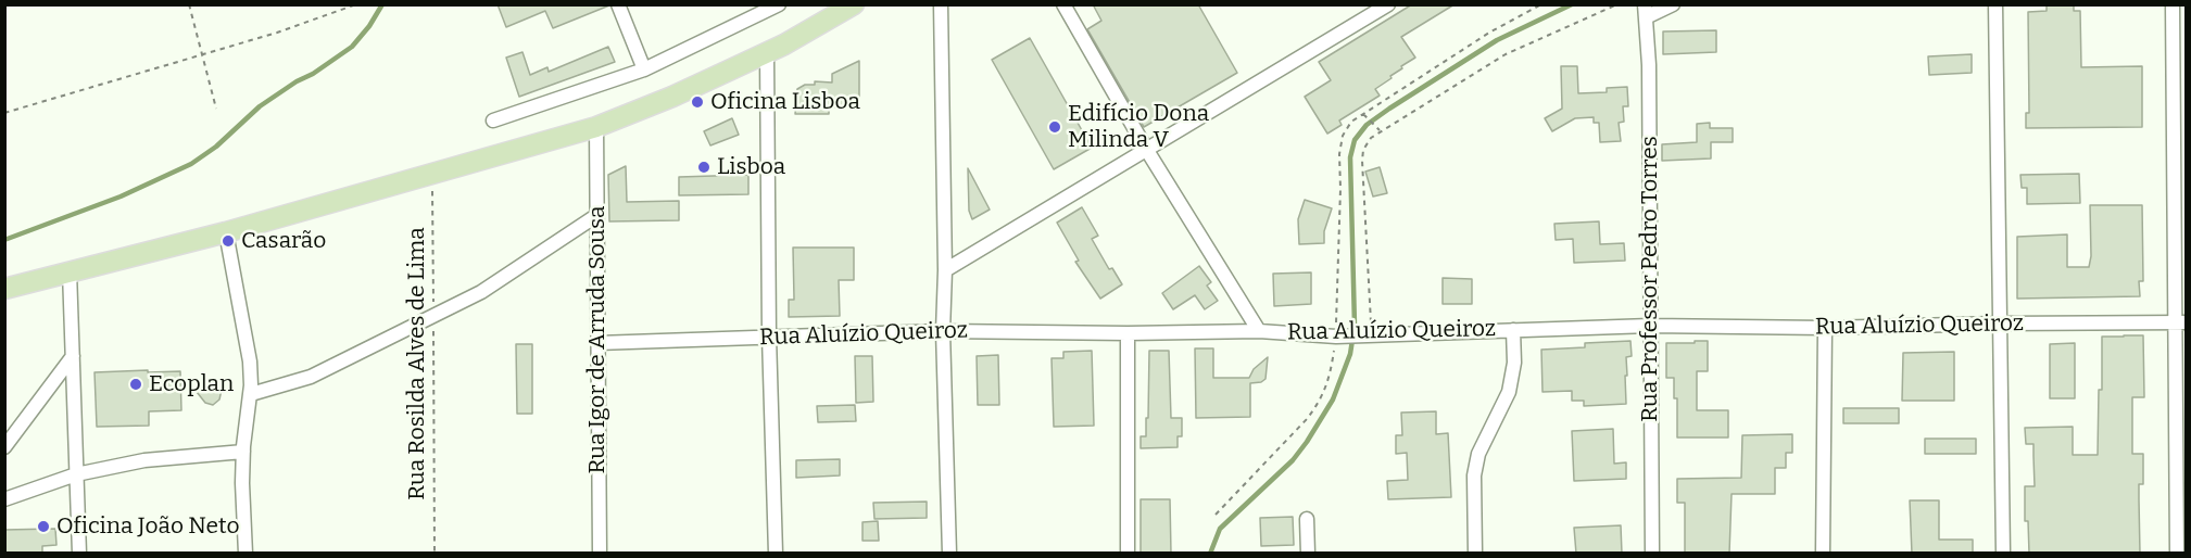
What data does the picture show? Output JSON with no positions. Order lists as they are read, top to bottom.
{
  "streets": {
    "street": ["Rua Professor Pedro Torres", "Rua Aluízio Queiroz", "Rua Igor de Arruda Sousa"],
    "path": ["Rua Rosilda Alves de Lima"]
  },
  "crossings": [
    ["Rua Professor Pedro Torres", "Rua Aluízio Queiroz"],
    ["Rua Aluízio Queiroz", "Rua Igor de Arruda Sousa"]
  ],
  "places": [
    "Oficina Lisboa",
    "Edifício Dona Milinda V",
    "Lisboa",
    "Casarão",
    "Ecoplan",
    "Oficina João Neto"
  ]
}
